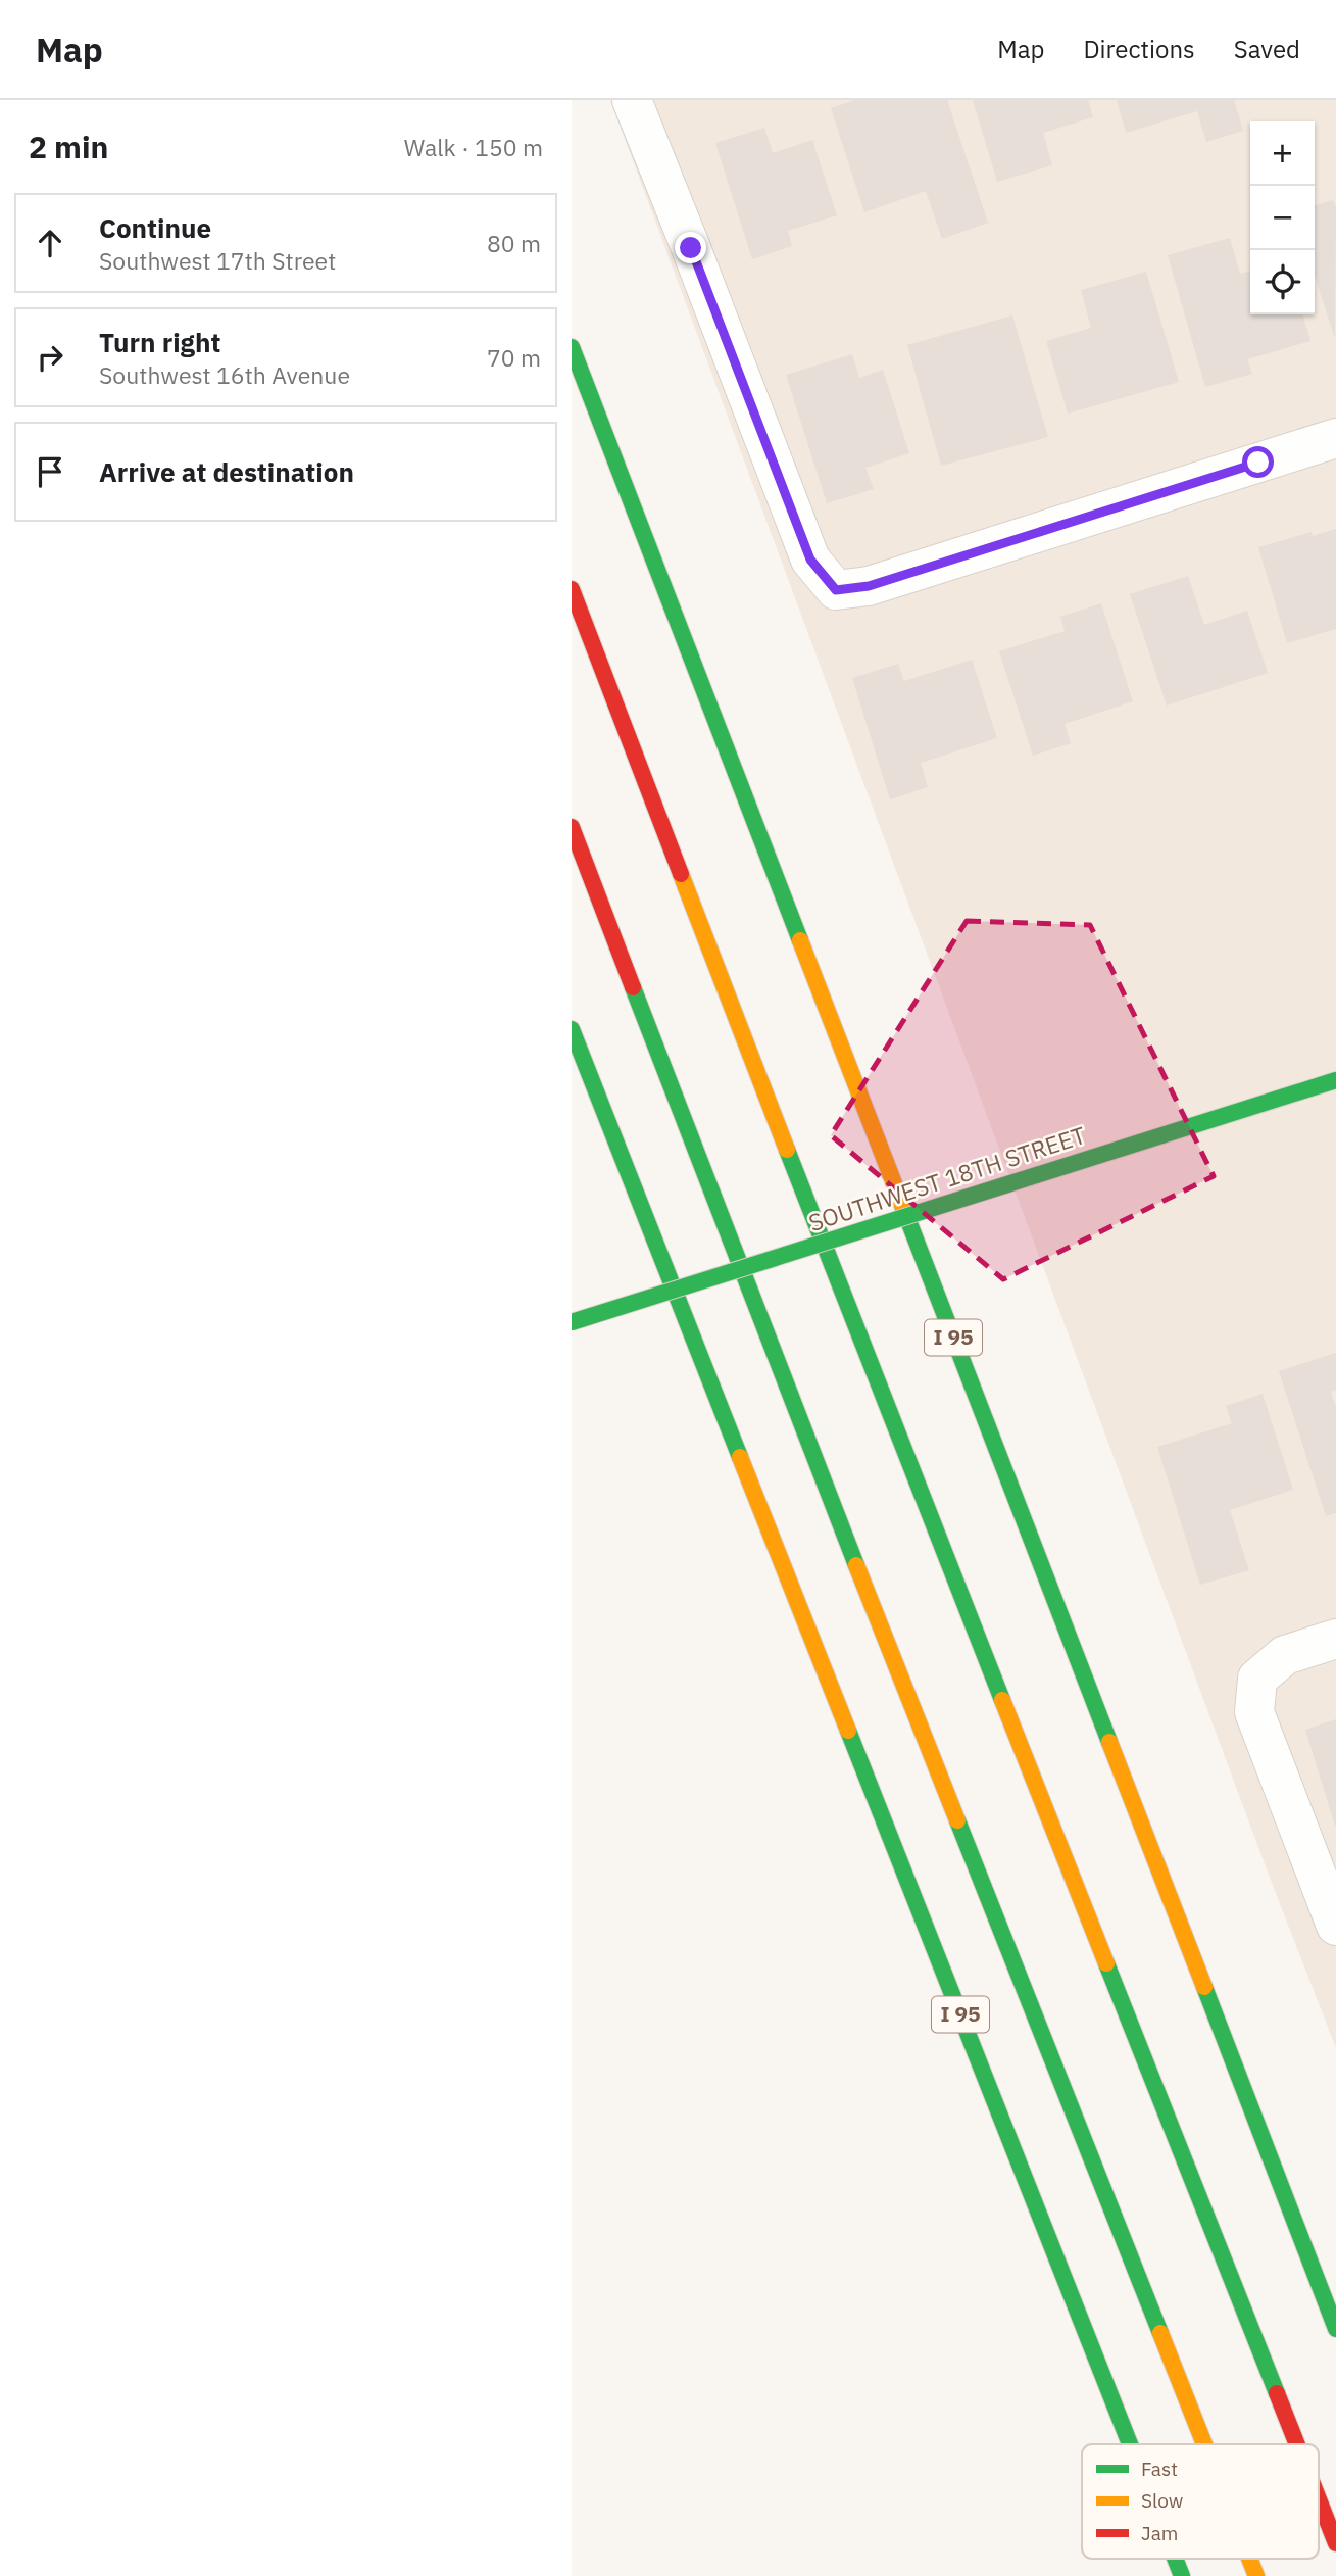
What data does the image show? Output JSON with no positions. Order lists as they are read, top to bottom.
{
  "streets": {
    "main road": ["SOUTHWEST 18TH STREET", "I 95"]
  },
  "legend": ["Fast", "Slow", "Jam"],
  "page": {
    "header": "Map",
    "nav": ["Map", "Directions", "Saved"],
    "heading": ["2 min", "Walk · 150 m"],
    "map_buttons": ["+", "−"],
    "list": [
      ["Continue", "Southwest 17th Street", "80 m"],
      ["Turn right", "Southwest 16th Avenue", "70 m"],
      "Arrive at destination"
    ]
  }
}
